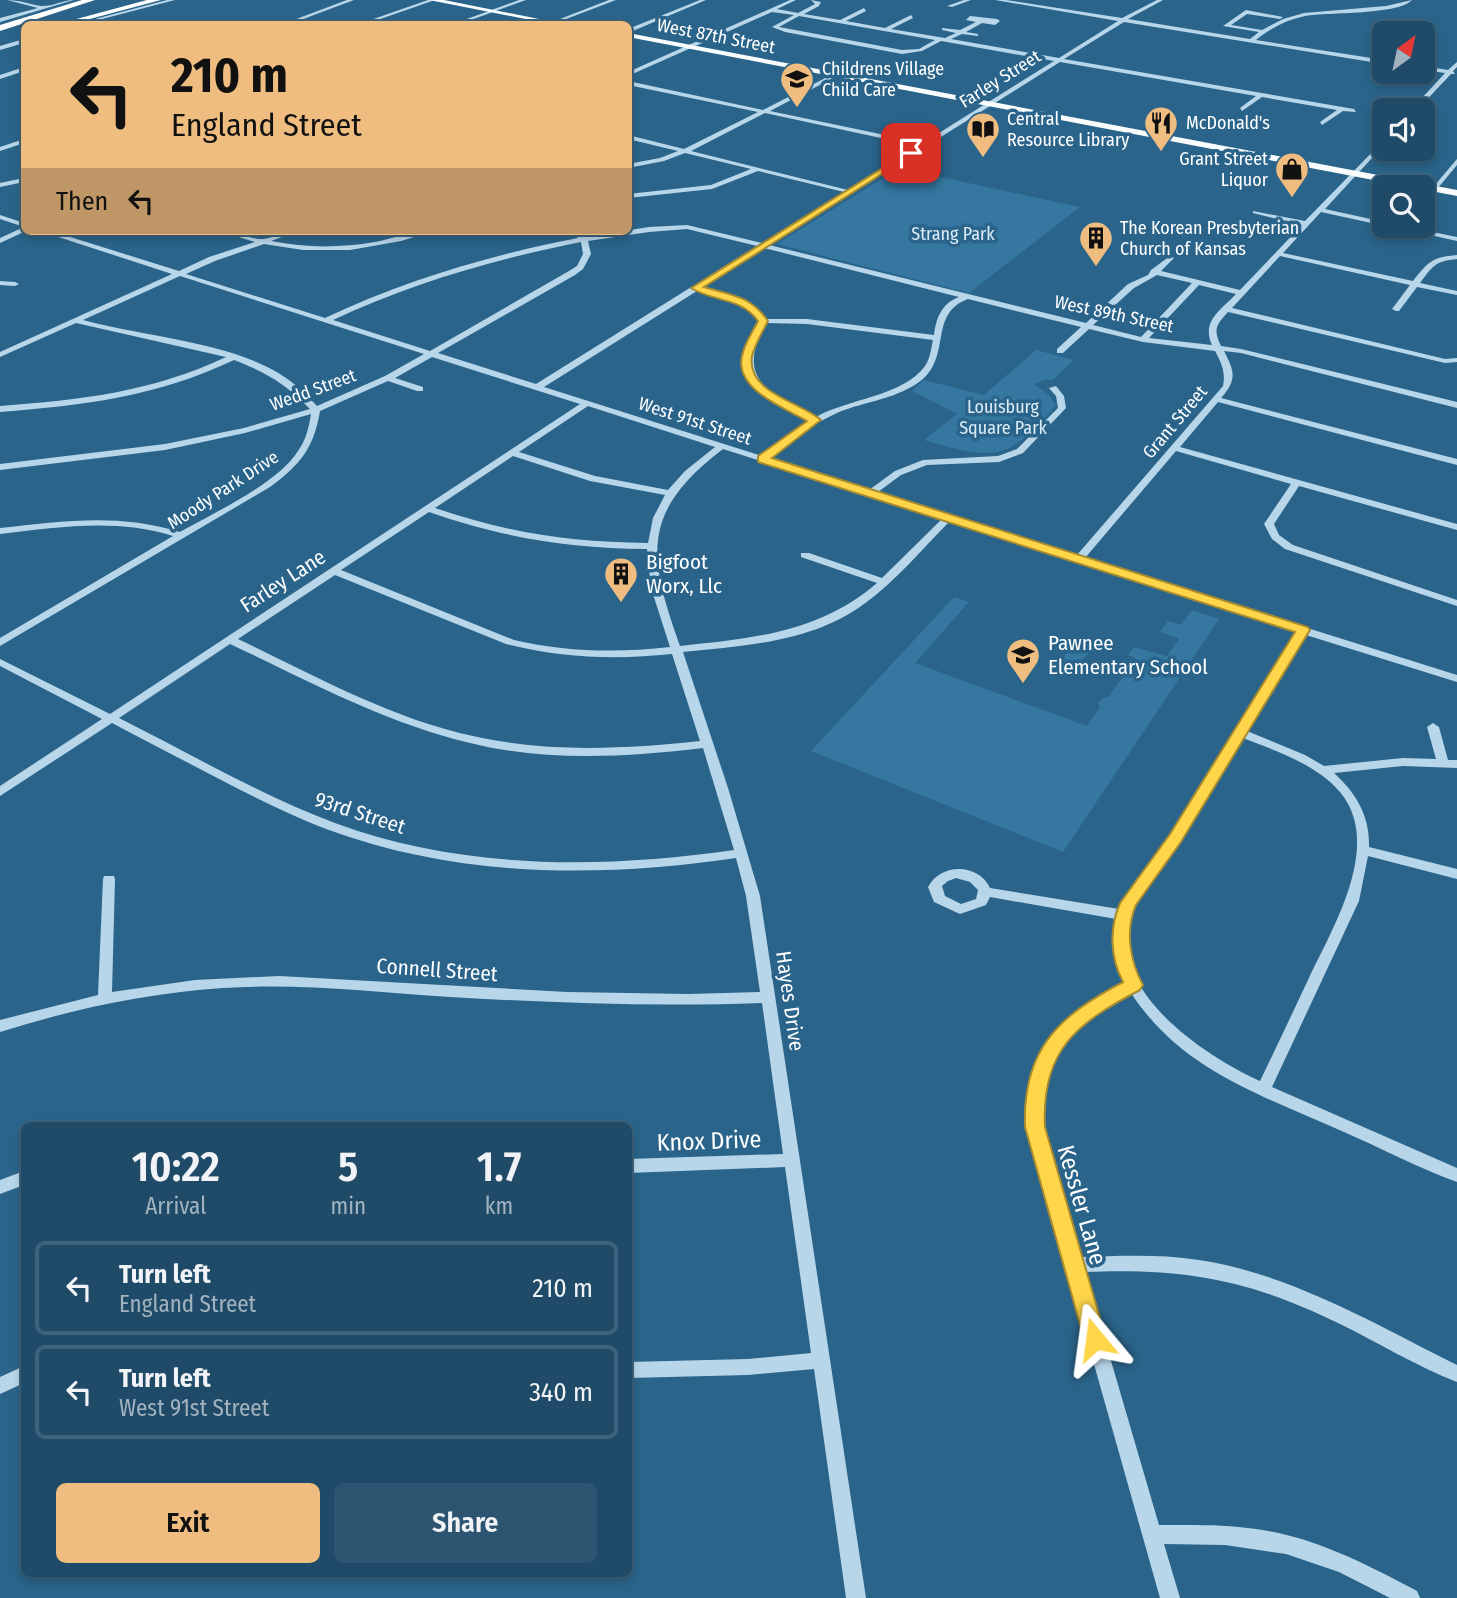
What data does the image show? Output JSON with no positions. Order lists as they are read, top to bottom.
{
  "streets": {
    "main road": ["West 87th Street"],
    "street": [
      "Farley Street",
      "West 89th Street",
      "Wedd Street",
      "West 91st Street",
      "Grant Street",
      "Moody Park Drive",
      "Farley Lane",
      "93rd Street",
      "Connell Street",
      "Hayes Drive",
      "Knox Drive",
      "Kessler Lane"
    ]
  },
  "crossings": [
    ["West 87th Street", "Farley Street"],
    ["West 87th Street", "Grant Street"],
    ["Farley Street", "West 89th Street"],
    ["Farley Street", "West 91st Street"],
    ["West 89th Street", "Wedd Street"],
    ["West 89th Street", "West 91st Street"],
    ["West 89th Street", "Grant Street"],
    ["Wedd Street", "West 91st Street"],
    ["Wedd Street", "Moody Park Drive"],
    ["West 91st Street", "Grant Street"],
    ["West 91st Street", "Farley Lane"],
    ["West 91st Street", "Hayes Drive"],
    ["Farley Lane", "93rd Street"],
    ["93rd Street", "Hayes Drive"],
    ["Connell Street", "Hayes Drive"],
    ["Hayes Drive", "Knox Drive"]
  ],
  "parks": ["Strang Park", "Louisburg Square Park"],
  "places": {
    "school or university": ["Childrens Village Child Care", "Pawnee Elementary School"],
    "restaurant": ["McDonald's"],
    "library": ["Central Resource Library"],
    "shop": ["Grant Street Liquor"],
    "building": ["The Korean Presbyterian Church of Kansas", "Bigfoot Worx, Llc"]
  },
  "north": "top right",
  "page": {
    "turn": ["210 m", "England Street"],
    "then": "Then",
    "eta": [
      "10:22",
      "Arrival",
      "5",
      "min",
      "1.7",
      "km"
    ],
    "list": [
      {
        "name": "Turn left",
        "note": "England Street",
        "value": "210 m"
      },
      {
        "name": "Turn left",
        "note": "West 91st Street",
        "value": "340 m"
      }
    ],
    "buttons": ["Exit", "Share"]
  }
}
